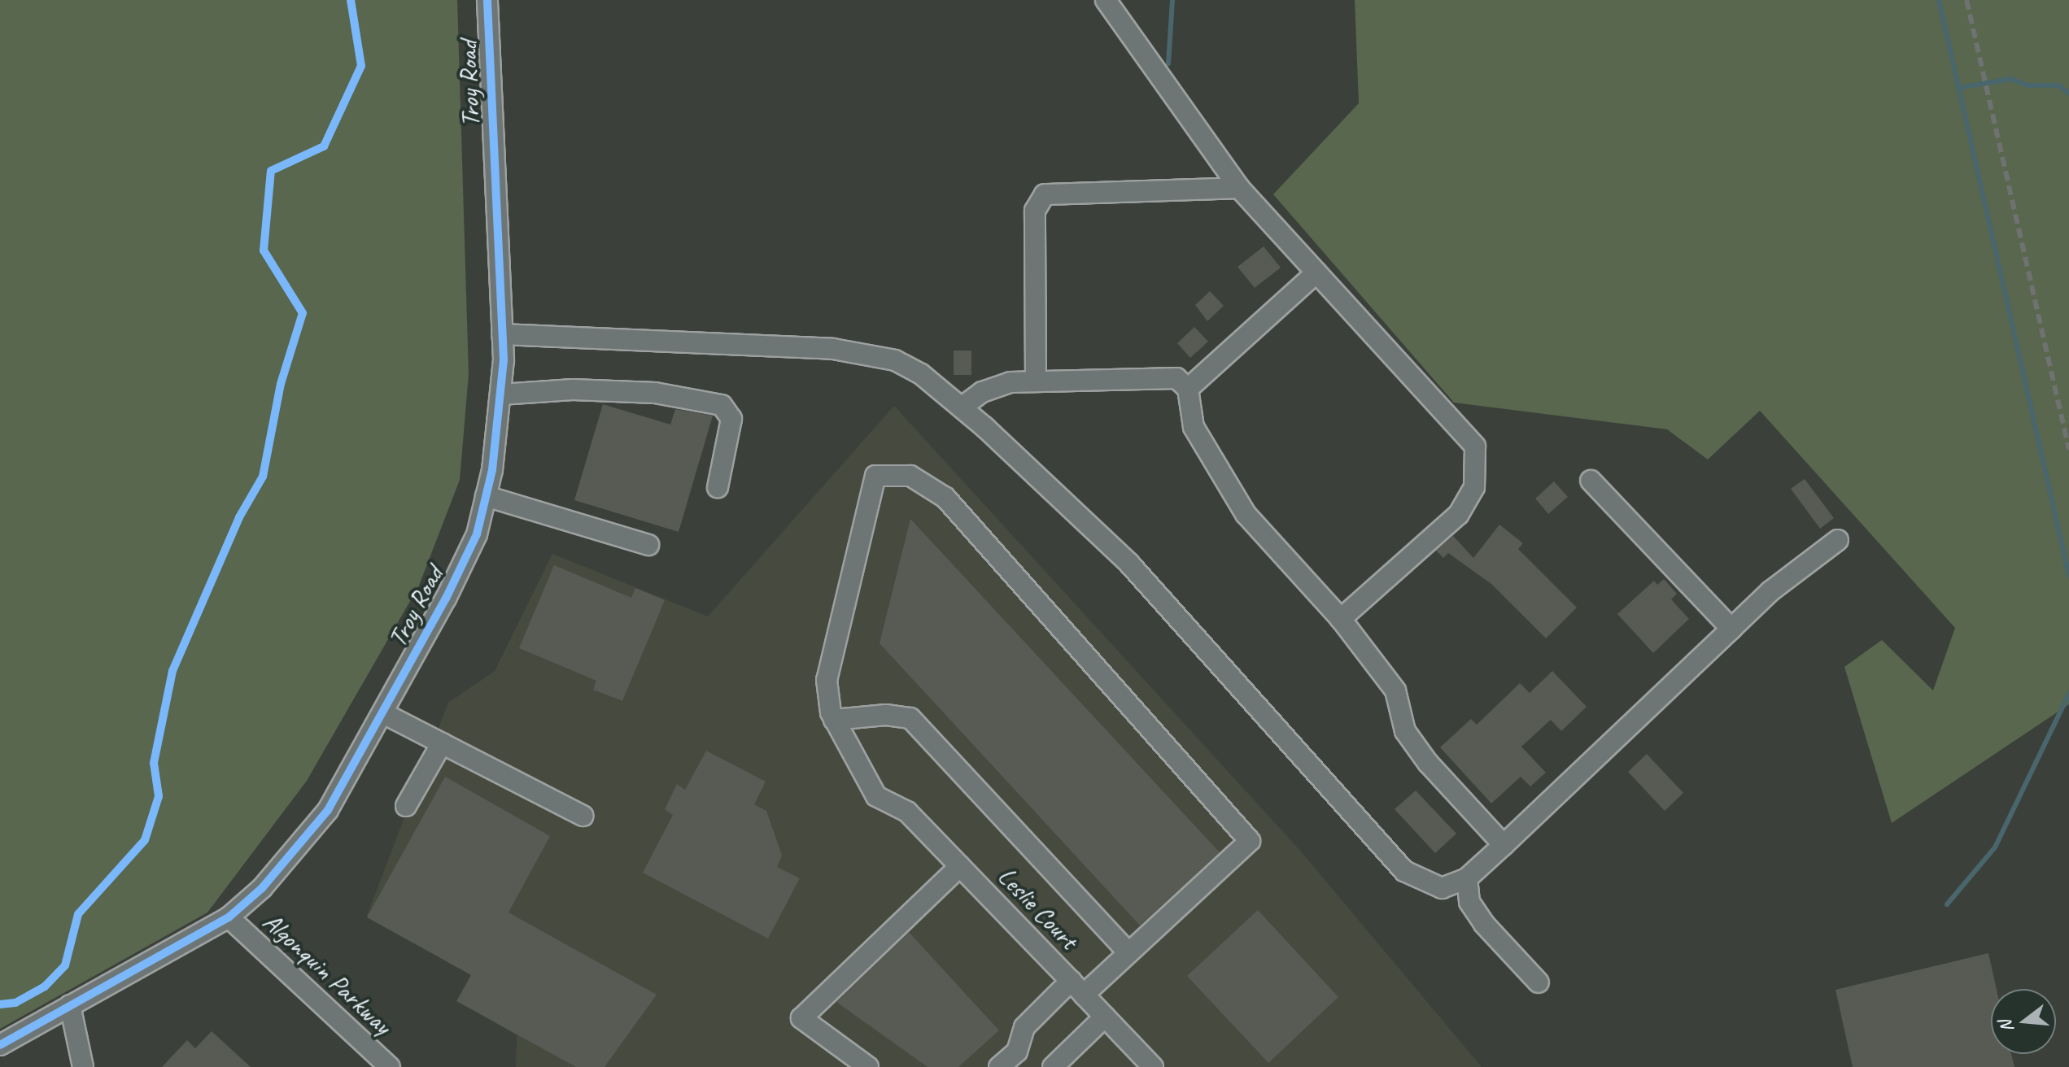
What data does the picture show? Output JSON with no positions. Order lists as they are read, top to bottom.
{
  "streets": {
    "street": ["Troy Road", "Leslie Court", "Algonquin Parkway"]
  },
  "crossings": [
    ["Troy Road", "Algonquin Parkway"]
  ],
  "north": "left"
}
